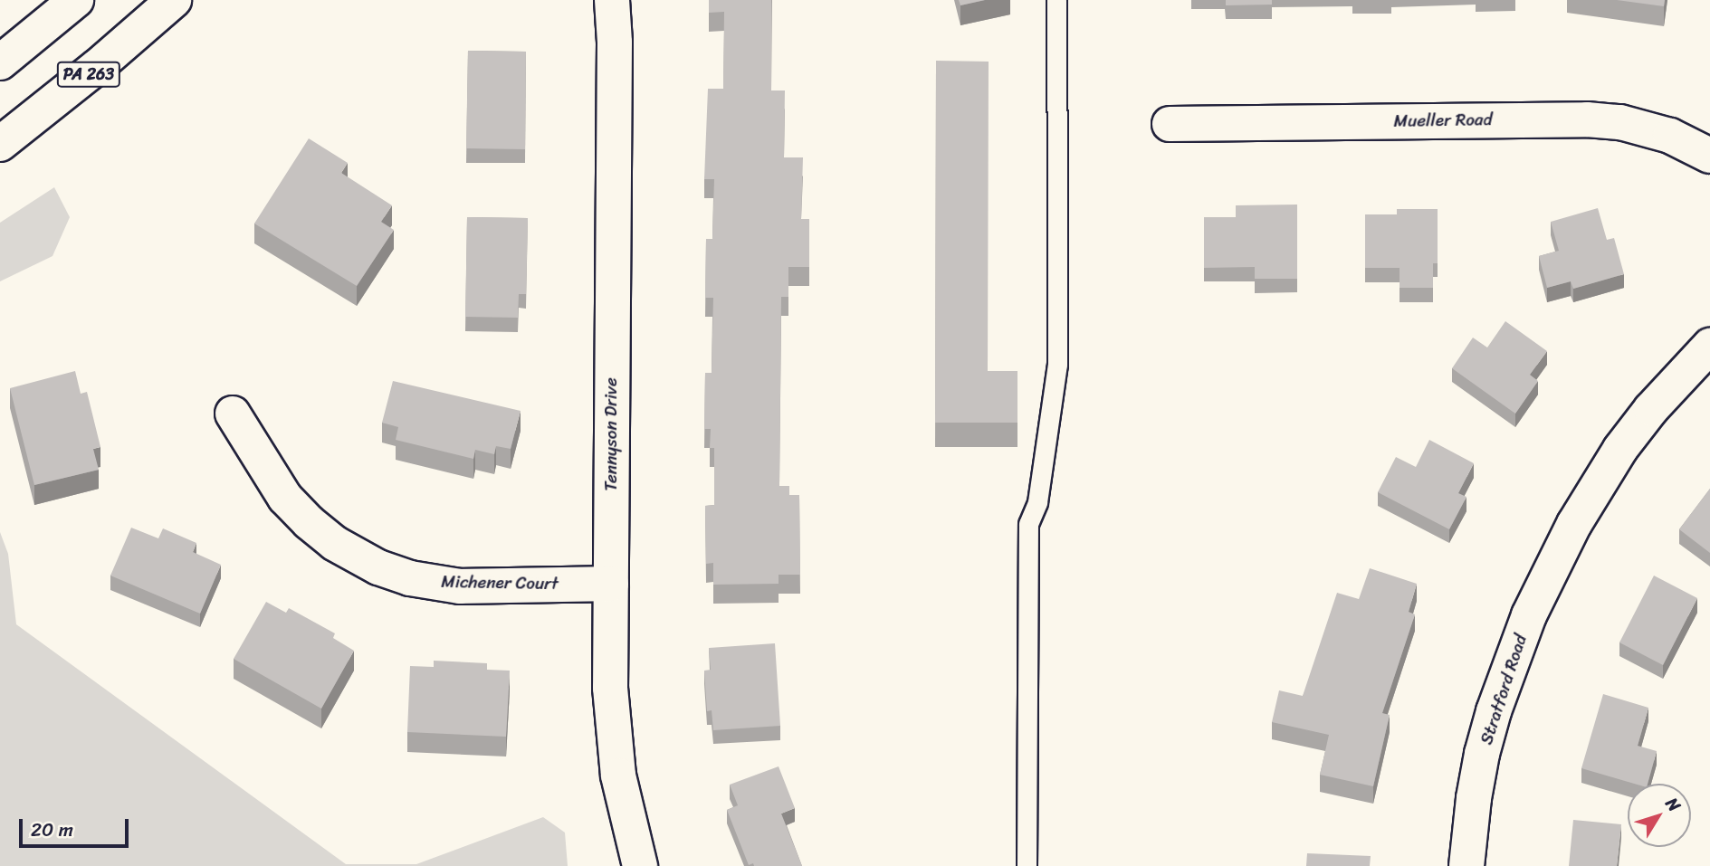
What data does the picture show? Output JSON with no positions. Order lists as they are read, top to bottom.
{
  "streets": {
    "main road": [
      "PA 263",
      "Mueller Road",
      "Tennyson Drive",
      "Michener Court",
      "Stratford Road"
    ]
  },
  "crossings": [
    ["Tennyson Drive", "Michener Court"]
  ],
  "scale_bar": "20 m",
  "north": "top right"
}
